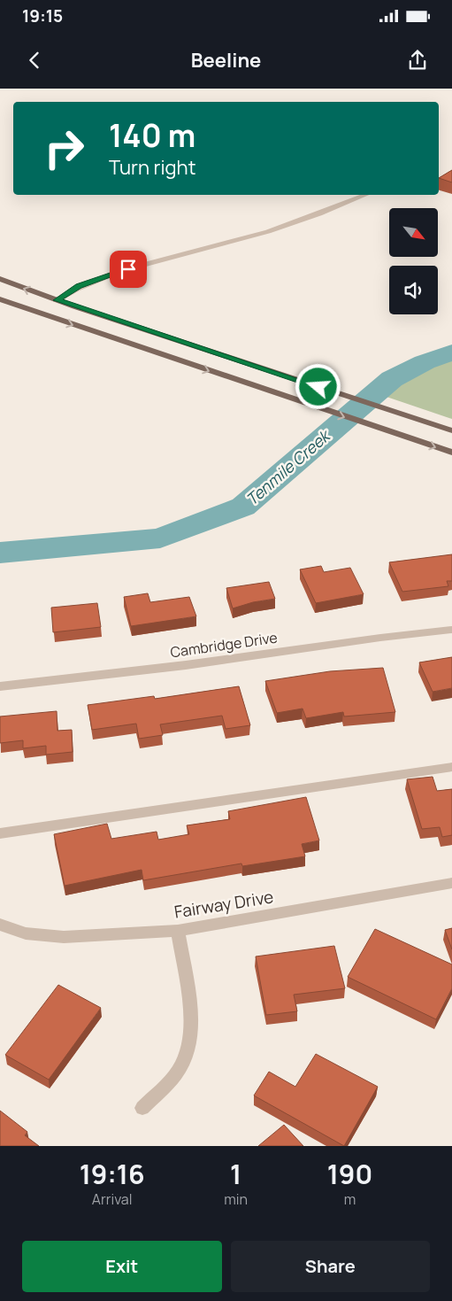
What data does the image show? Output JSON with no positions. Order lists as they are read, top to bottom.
{
  "streets": {
    "street": ["Cambridge Drive", "Fairway Drive"]
  },
  "water": ["Tenmile Creek"],
  "north": "bottom right",
  "page": {
    "status": "19:15",
    "header": "Beeline",
    "turn": ["140 m", "Turn right"],
    "eta": [
      "19:16",
      "Arrival",
      "1",
      "min",
      "190",
      "m"
    ],
    "buttons": ["Exit", "Share"]
  }
}
